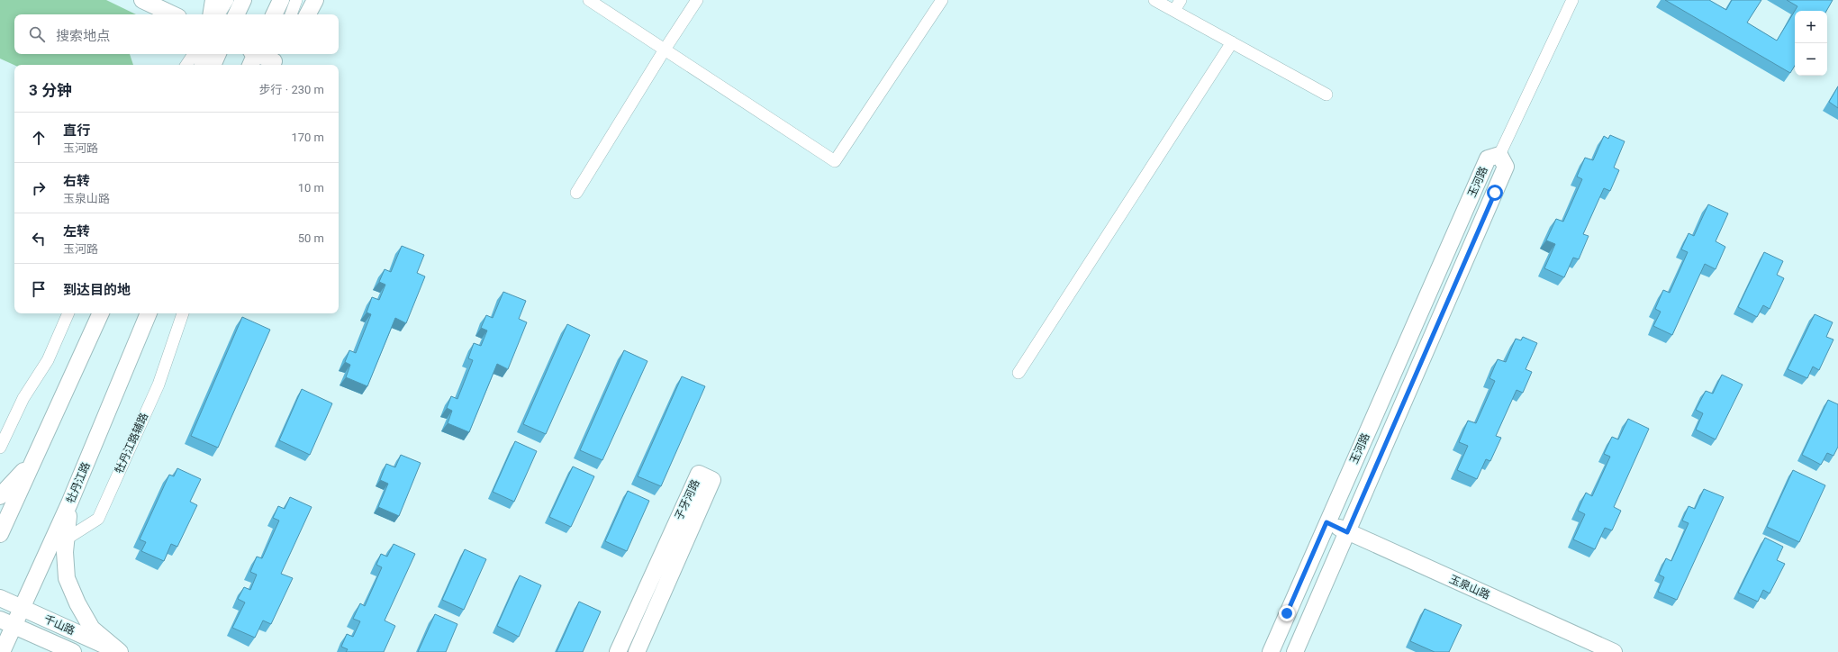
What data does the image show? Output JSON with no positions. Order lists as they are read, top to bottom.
{
  "streets": {
    "street": [
      "玉河路",
      "牡丹江路辅路",
      "牡丹江路",
      "子牙河路",
      "玉泉山路",
      "千山路"
    ]
  },
  "crossings": [
    ["玉河路", "玉泉山路"],
    ["牡丹江路辅路", "牡丹江路"],
    ["牡丹江路", "千山路"]
  ],
  "page": {
    "map_buttons": ["+", "−"],
    "search": "搜索地点",
    "heading": ["3 分钟", "步行 · 230 m"],
    "list": [
      ["直行", "玉河路", "170 m"],
      ["右转", "玉泉山路", "10 m"],
      ["左转", "玉河路", "50 m"],
      "到达目的地"
    ]
  }
}
